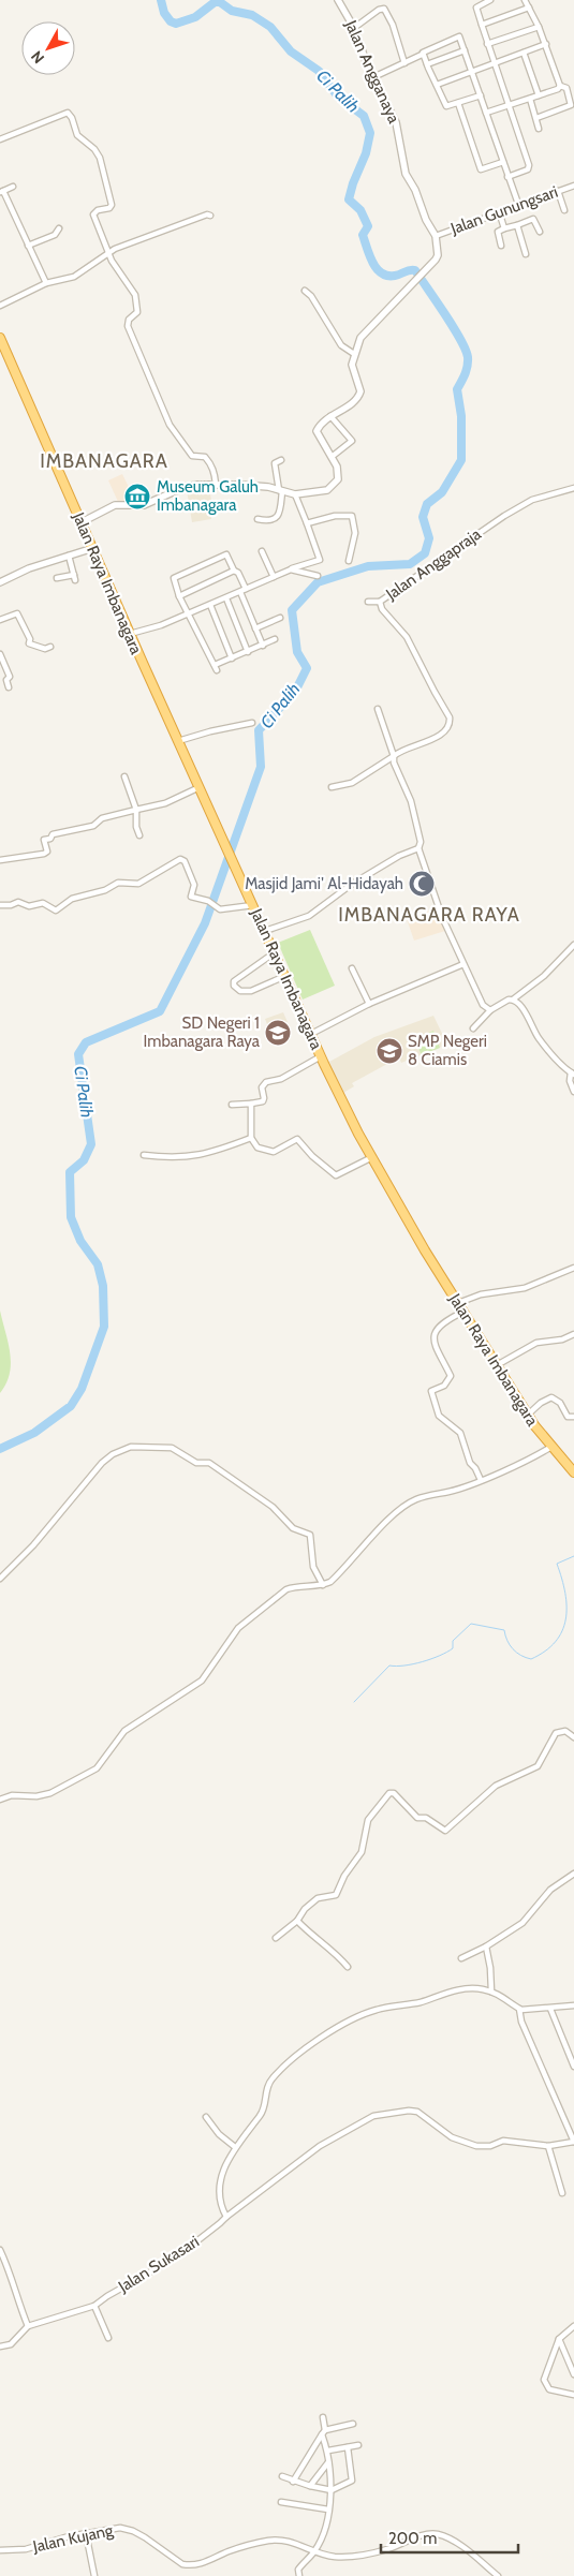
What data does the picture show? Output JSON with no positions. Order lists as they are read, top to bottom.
{
  "streets": {
    "highway": ["Jalan Raya Imbanagara"],
    "street": [
      "Jalan Angganaya",
      "Jalan Gunungsari",
      "Jalan Anggapraja",
      "Jalan Sukasari",
      "Jalan Kujang"
    ]
  },
  "crossings": [
    ["Jalan Angganaya", "Jalan Gunungsari"]
  ],
  "districts": ["IMBANAGARA", "IMBANAGARA RAYA"],
  "water": ["Ci Palih"],
  "places": {
    "museum": ["Museum Galuh Imbanagara"],
    "mosque": ["Masjid Jami' Al-Hidayah"],
    "school or university": ["SD Negeri 1 Imbanagara Raya", "SMP Negeri 8 Ciamis"]
  },
  "scale_bar": "200 m",
  "north": "bottom left"
}
